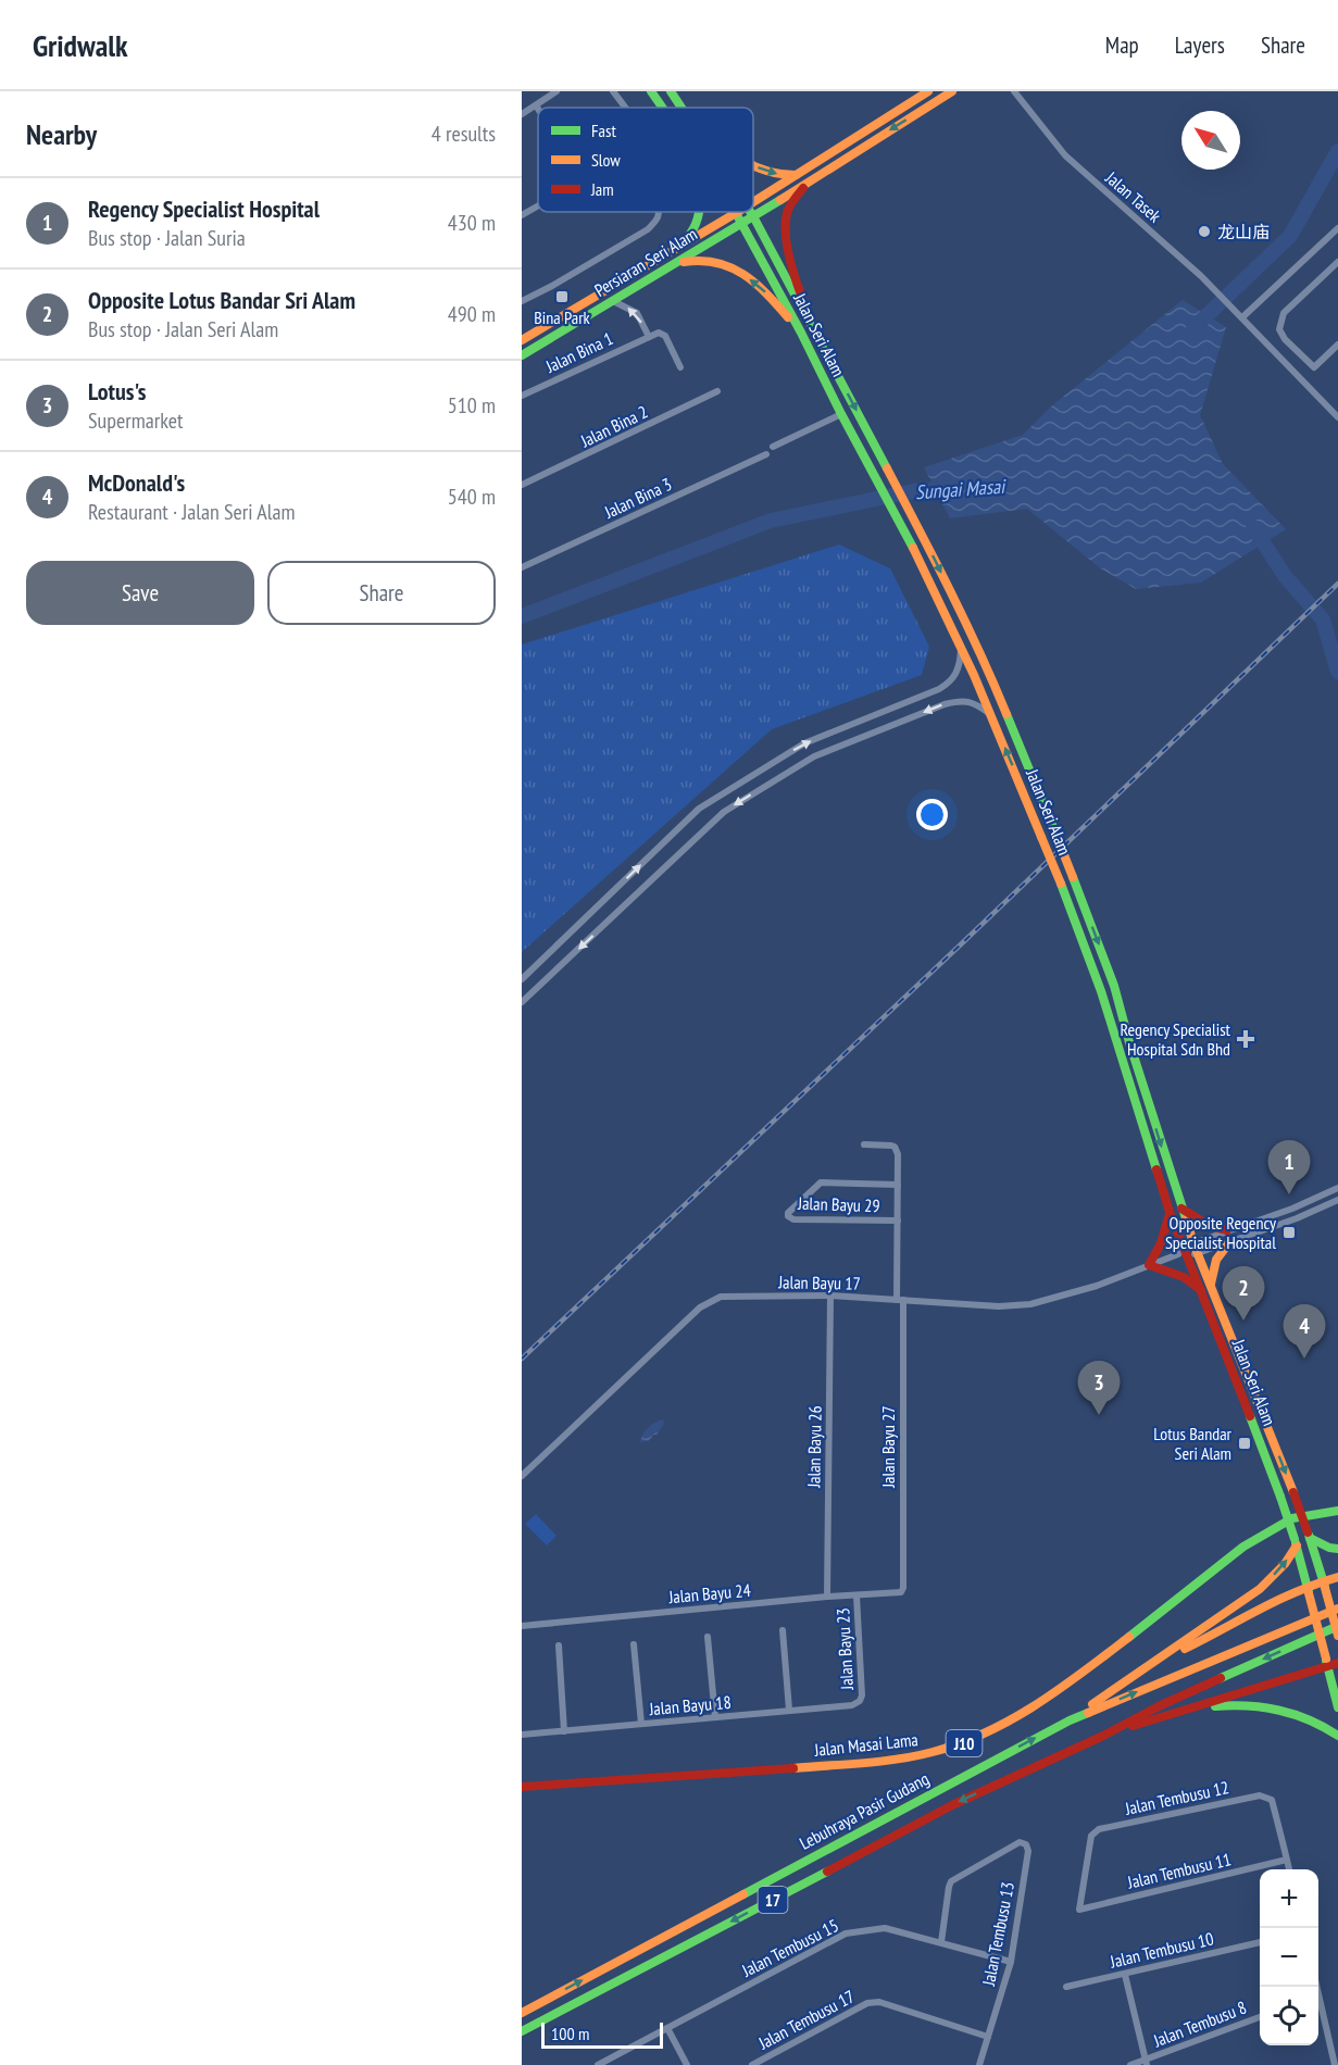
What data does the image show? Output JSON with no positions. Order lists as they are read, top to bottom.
{
  "streets": {
    "main road": [
      "Persiaran Seri Alam",
      "Jalan Seri Alam",
      "J10",
      "Jalan Masai Lama",
      "Lebuhraya Pasir Gudang",
      "17"
    ],
    "street": [
      "Jalan Tasek",
      "Jalan Bina 1",
      "Jalan Bina 2",
      "Jalan Bina 3",
      "Jalan Bayu 29",
      "Jalan Bayu 17",
      "Jalan Bayu 26",
      "Jalan Bayu 27",
      "Jalan Bayu 24",
      "Jalan Bayu 23",
      "Jalan Bayu 18",
      "Jalan Tembusu 12",
      "Jalan Tembusu 11",
      "Jalan Tembusu 13",
      "Jalan Tembusu 15",
      "Jalan Tembusu 10",
      "Jalan Tembusu 17",
      "Jalan Tembusu 8"
    ]
  },
  "crossings": [
    ["Persiaran Seri Alam", "Jalan Seri Alam"],
    ["Jalan Seri Alam", "Jalan Bayu 17"],
    ["Jalan Bayu 29", "Jalan Bayu 27"],
    ["Jalan Bayu 17", "Jalan Bayu 26"],
    ["Jalan Bayu 17", "Jalan Bayu 27"],
    ["Jalan Bayu 26", "Jalan Bayu 24"],
    ["Jalan Bayu 27", "Jalan Bayu 24"],
    ["Jalan Bayu 24", "Jalan Bayu 23"],
    ["Jalan Bayu 23", "Jalan Bayu 18"],
    ["Jalan Tembusu 12", "Jalan Tembusu 11"],
    ["Jalan Tembusu 13", "Jalan Tembusu 15"],
    ["Jalan Tembusu 13", "Jalan Tembusu 17"]
  ],
  "water": ["Sungai Masai"],
  "places": {
    "other": ["龙山庙"],
    "transit": ["Bina Park", "Opposite Regency Specialist Hospital", "Lotus Bandar Seri Alam"],
    "health": ["Regency Specialist Hospital Sdn Bhd"]
  },
  "legend": ["Fast", "Slow", "Jam"],
  "scale_bar": "100 m",
  "north": "top left",
  "page": {
    "header": "Gridwalk",
    "nav": ["Map", "Layers", "Share"],
    "heading": ["Nearby", "4 results"],
    "list": [
      {
        "mark": "1",
        "name": "Regency Specialist Hospital",
        "note": "Bus stop · Jalan Suria",
        "value": "430 m"
      },
      {
        "mark": "2",
        "name": "Opposite Lotus Bandar Sri Alam",
        "note": "Bus stop · Jalan Seri Alam",
        "value": "490 m"
      },
      {
        "mark": "3",
        "name": "Lotus's",
        "note": "Supermarket",
        "value": "510 m"
      },
      {
        "mark": "4",
        "name": "McDonald's",
        "note": "Restaurant · Jalan Seri Alam",
        "value": "540 m"
      }
    ],
    "buttons": ["Save", "Share"],
    "pins": [
      "1",
      "2",
      "4",
      "3"
    ],
    "map_buttons": ["+", "−"],
    "scale": "100 m"
  }
}
